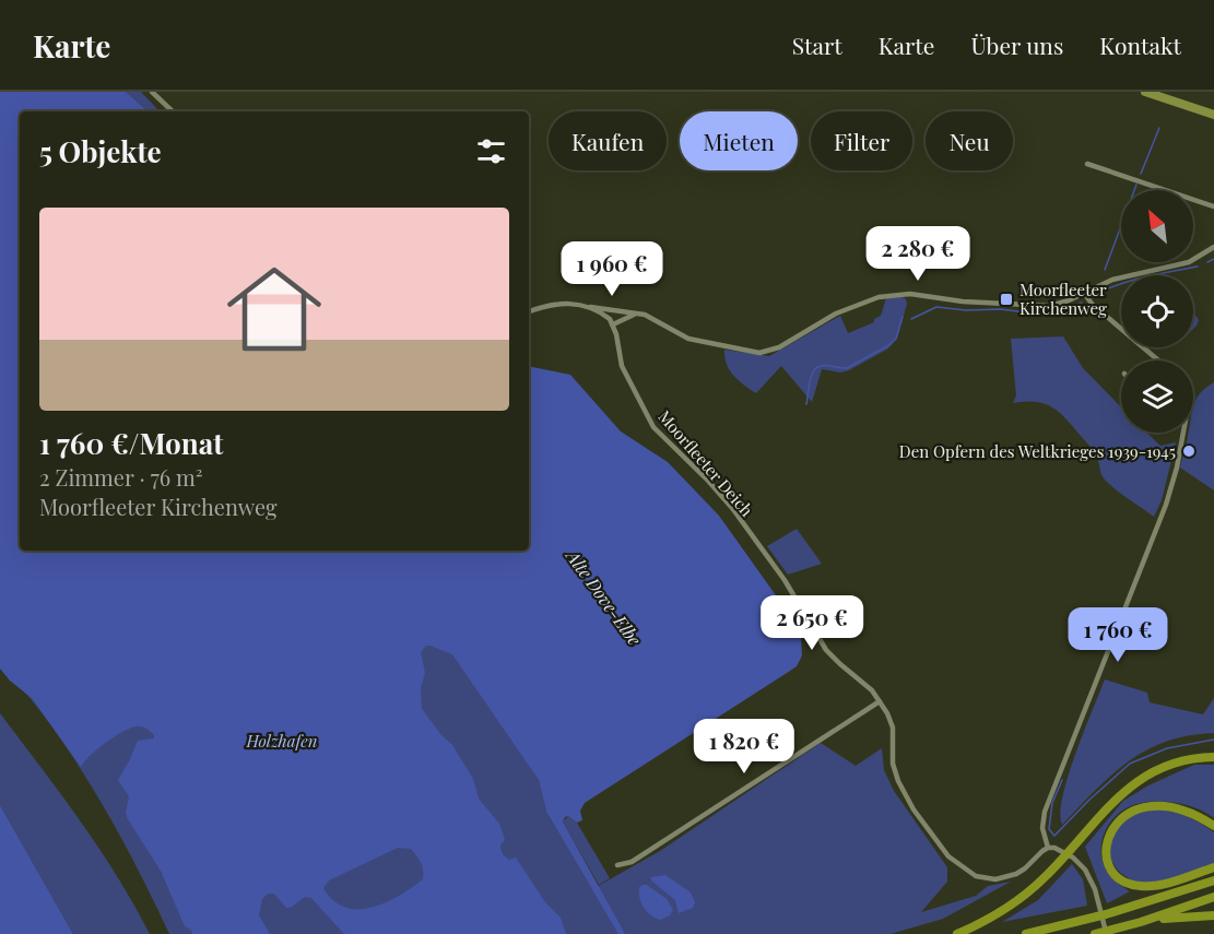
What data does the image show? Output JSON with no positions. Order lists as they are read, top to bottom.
{
  "streets": {
    "street": ["Moorfleeter Deich"]
  },
  "water": ["Alte Dove-Elbe"],
  "parks": ["Holzhafen"],
  "places": {
    "transit": ["Moorfleeter Kirchenweg"],
    "other": ["Den Opfern des Weltkrieges 1939-1945"]
  },
  "north": "top left",
  "page": {
    "header": "Karte",
    "nav": [
      "Start",
      "Karte",
      "Über uns",
      "Kontakt"
    ],
    "chip": [
      "Kaufen",
      "Mieten",
      "Filter",
      "Neu"
    ],
    "heading": "5 Objekte",
    "list": [
      {
        "name": "1 760 €/Monat",
        "note": "2 Zimmer · 76 m² · Moorfleeter Kirchenweg"
      }
    ],
    "price": [
      "2 280 €",
      "1 960 €",
      "2 650 €",
      "1 760 €",
      "1 820 €"
    ]
  }
}
